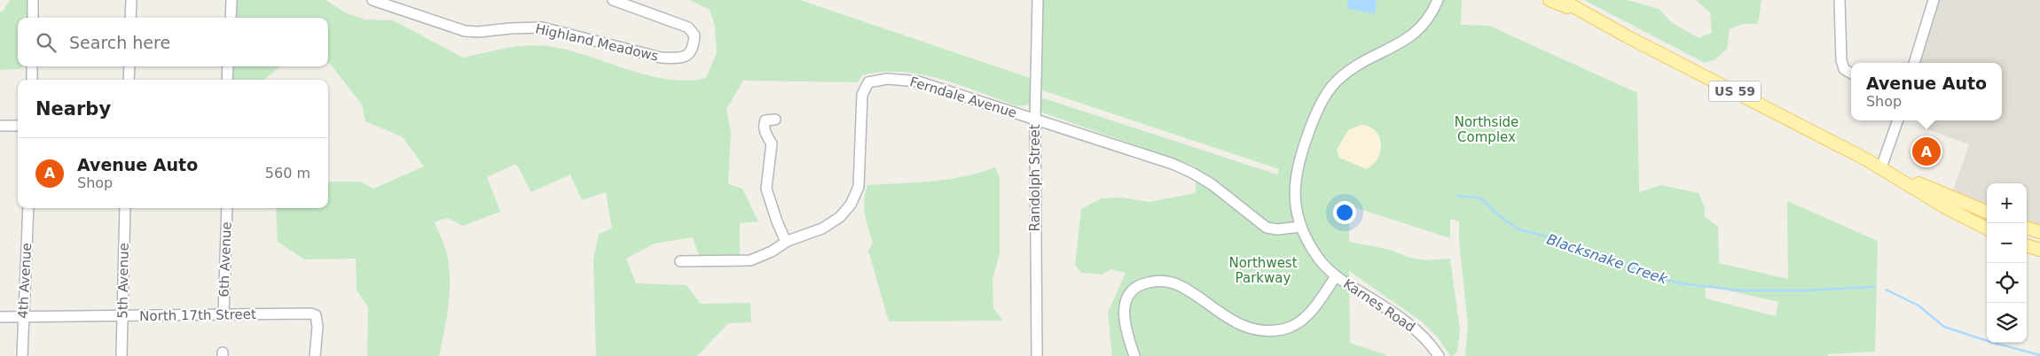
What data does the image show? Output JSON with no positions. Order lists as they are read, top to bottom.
{
  "streets": {
    "main road": ["US 59"],
    "street": [
      "Highland Meadows",
      "Ferndale Avenue",
      "Randolph Street",
      "6th Avenue",
      "4th Avenue",
      "5th Avenue",
      "Karnes Road",
      "North 17th Street"
    ]
  },
  "crossings": [
    ["Ferndale Avenue", "Randolph Street"],
    ["6th Avenue", "North 17th Street"],
    ["4th Avenue", "North 17th Street"],
    ["5th Avenue", "North 17th Street"]
  ],
  "water": ["Blacksnake Creek"],
  "parks": ["Northside Complex", "Northwest Parkway"],
  "page": {
    "search": "Search here",
    "popup": ["Avenue Auto", "Shop"],
    "heading": "Nearby",
    "pins": "A",
    "list": [
      {
        "mark": "A",
        "name": "Avenue Auto",
        "note": "Shop",
        "value": "560 m"
      }
    ],
    "map_buttons": ["+", "−"]
  }
}
